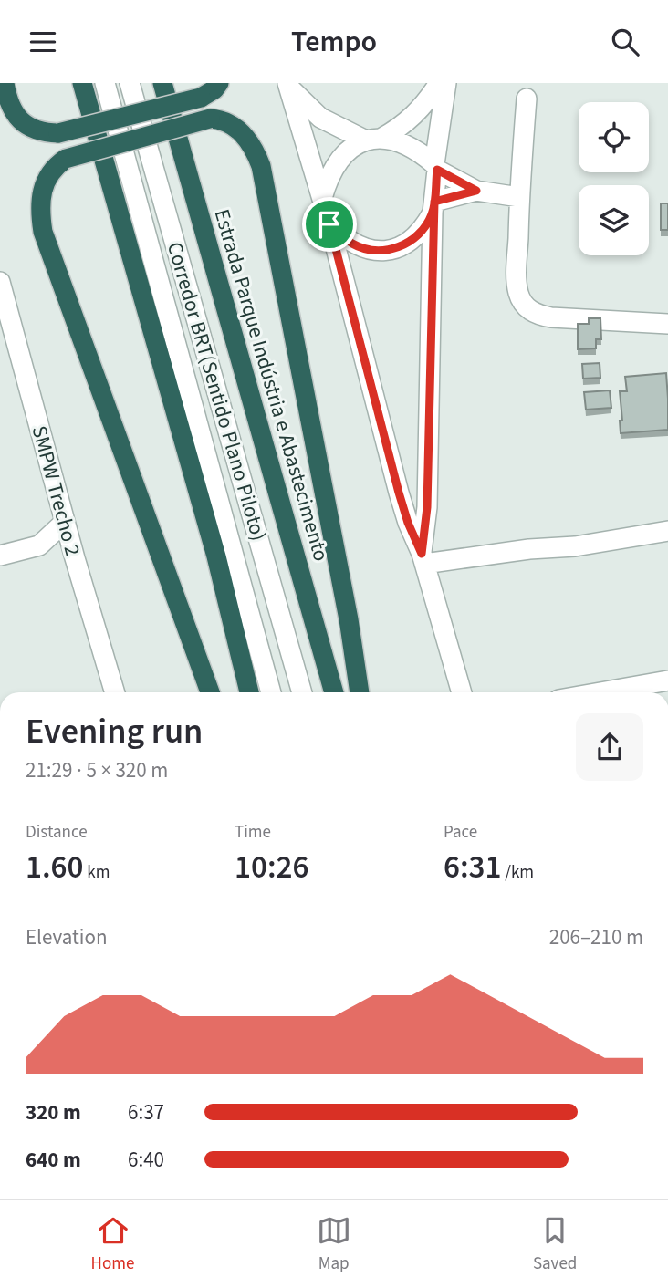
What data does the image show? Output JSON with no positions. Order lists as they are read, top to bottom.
{
  "streets": {
    "highway": ["Estrada Parque Indústria e Abastecimento"],
    "street": ["Corredor BRT(Sentido Plano Piloto)", "SMPW Trecho 2"]
  },
  "page": {
    "header": "Tempo",
    "heading": ["Evening run", "21:29 · 5 × 320 m"],
    "stats": [
      ["Distance", "1.60 km"],
      ["Time", "10:26"],
      ["Pace", "6:31 /km"]
    ],
    "chart": ["Elevation", "206–210 m"],
    "list": [
      {
        "name": "320 m",
        "note": "6:37"
      },
      {
        "name": "640 m",
        "note": "6:40"
      }
    ],
    "tabs": ["Home", "Map", "Saved"]
  }
}
